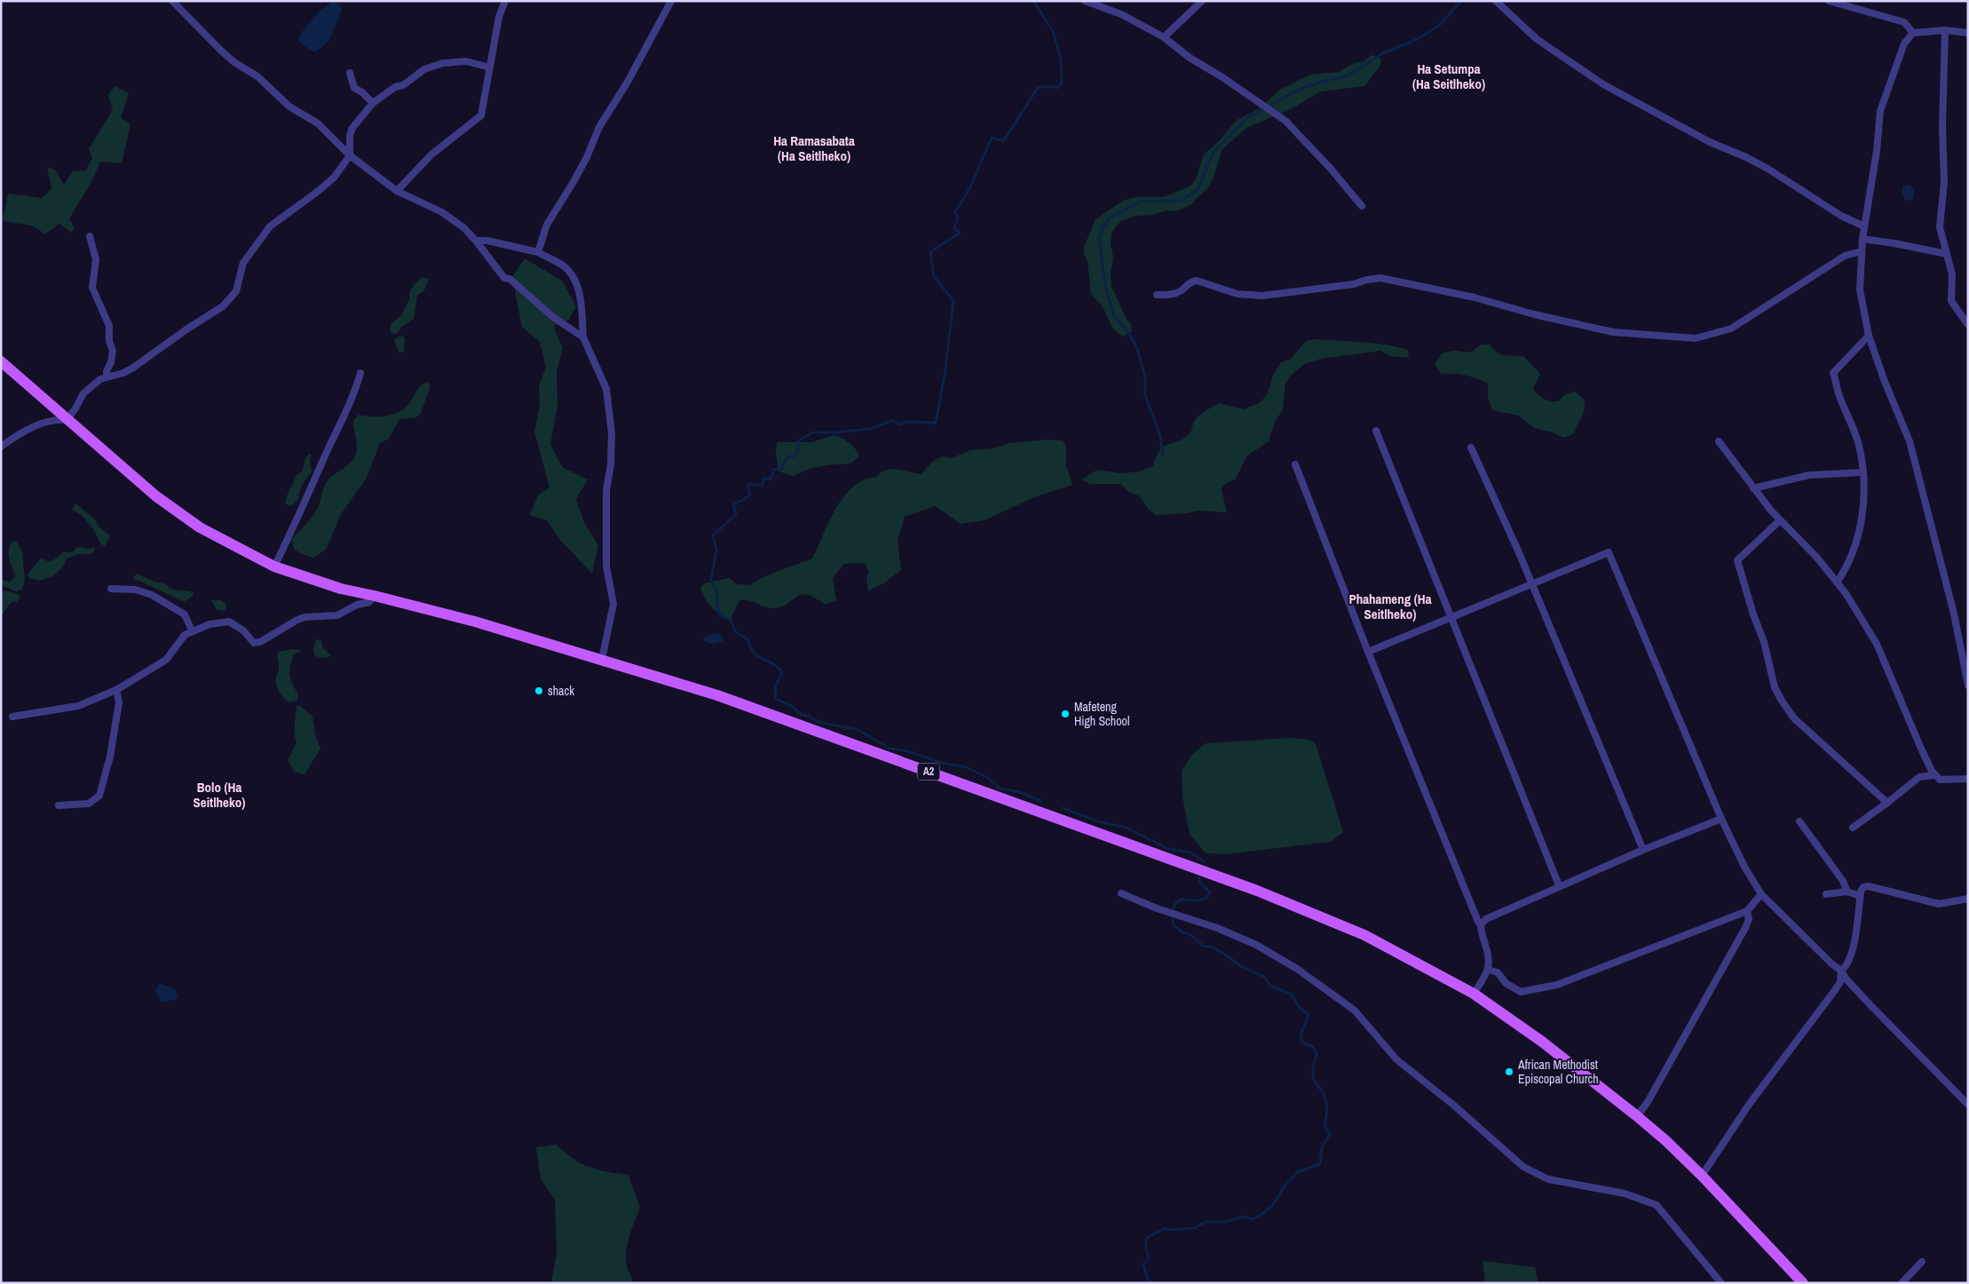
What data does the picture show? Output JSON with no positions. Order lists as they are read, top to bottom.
{
  "streets": {
    "main road": ["A2"]
  },
  "districts": [
    "Ha Setumpa (Ha Seitlheko)",
    "Ha Ramasabata (Ha Seitlheko)",
    "Phahameng (Ha Seitlheko)",
    "Bolo (Ha Seitlheko)"
  ],
  "places": ["shack", "Mafeteng High School", "African Methodist Episcopal Church"]
}
